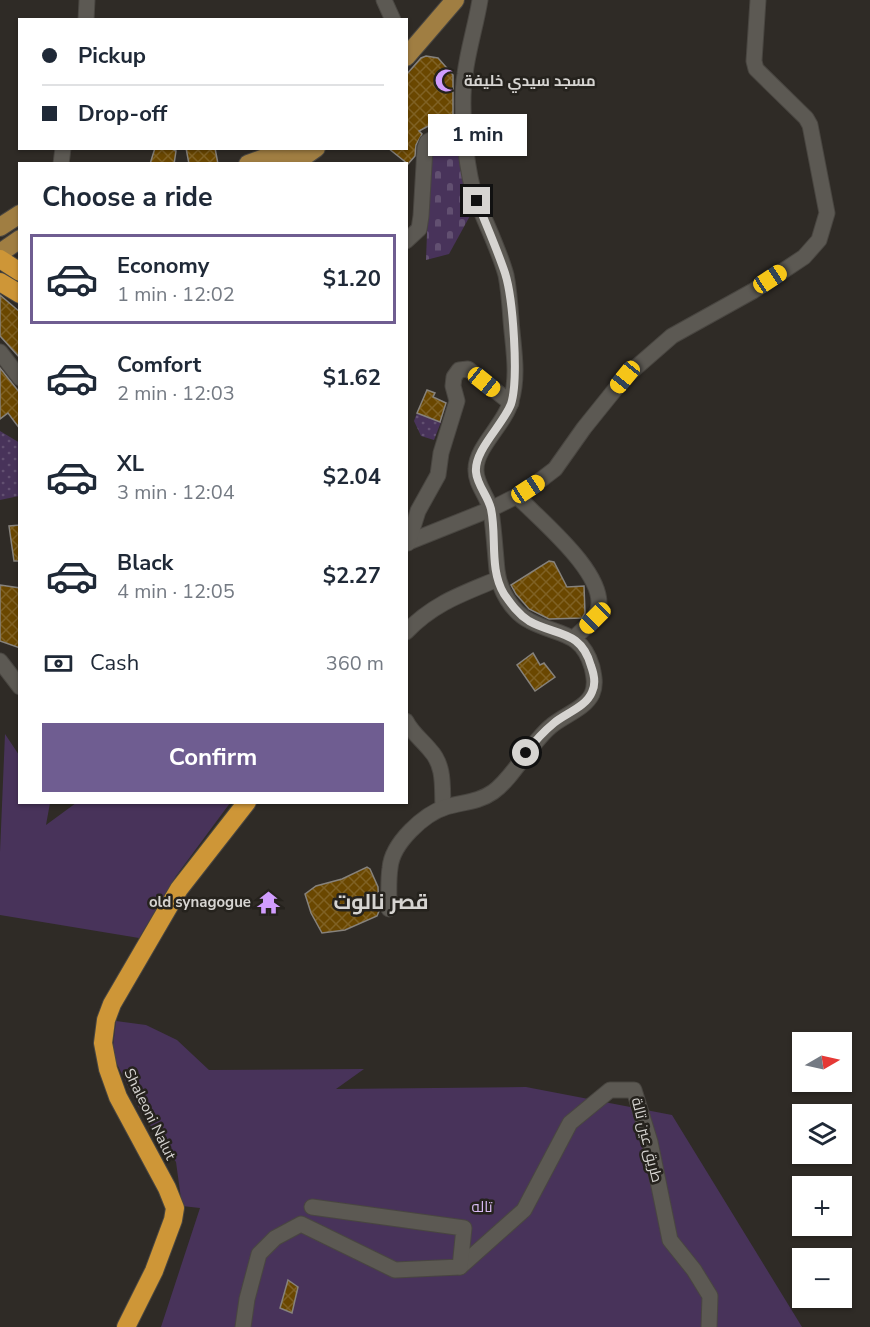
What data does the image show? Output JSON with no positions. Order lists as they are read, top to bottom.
{
  "streets": {
    "highway": ["Shaleoni Nalut"],
    "street": ["طريق عين تالة"]
  },
  "districts": ["قصر نالوت"],
  "parks": ["تاله"],
  "places": {
    "mosque": ["مسجد سيدي خليفة"],
    "temple": ["old synagogue"]
  },
  "north": "right",
  "page": {
    "banner": ["Pickup", "Drop-off"],
    "bubble": "1 min",
    "heading": "Choose a ride",
    "list": [
      {
        "name": "Economy",
        "note": "1 min · 12:02",
        "value": "$1.20"
      },
      {
        "name": "Comfort",
        "note": "2 min · 12:03",
        "value": "$1.62"
      },
      {
        "name": "XL",
        "note": "3 min · 12:04",
        "value": "$2.04"
      },
      {
        "name": "Black",
        "note": "4 min · 12:05",
        "value": "$2.27"
      }
    ],
    "pay": ["Cash", "360 m"],
    "buttons": "Confirm",
    "map_buttons": ["+", "−"]
  }
}
